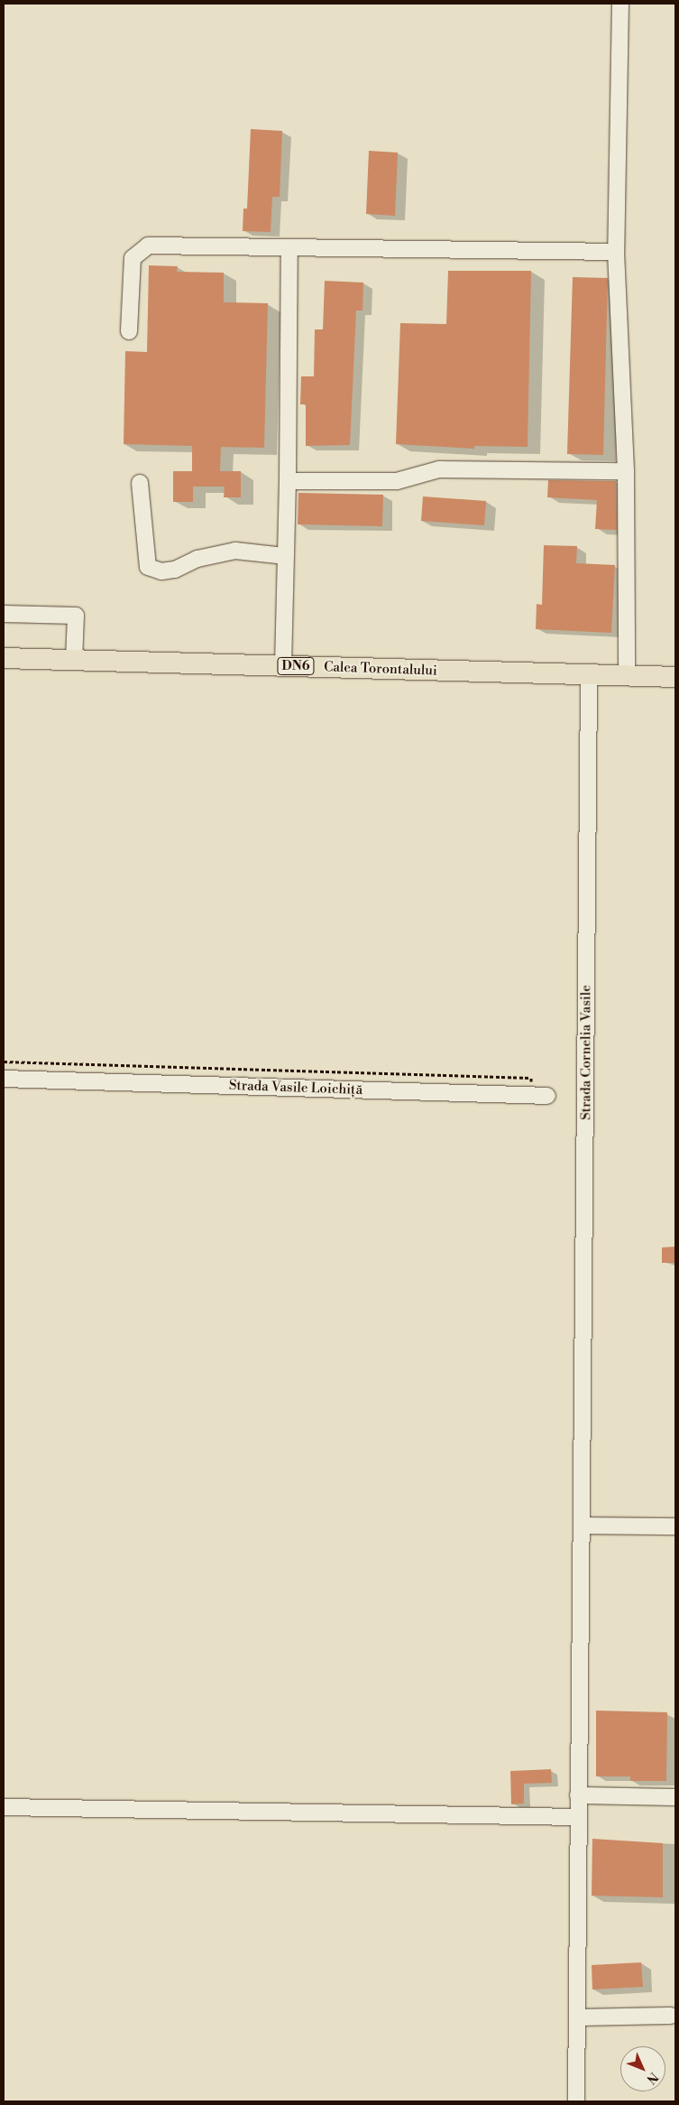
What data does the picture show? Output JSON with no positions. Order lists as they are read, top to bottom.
{
  "streets": {
    "main road": ["DN6", "Calea Torontalului"],
    "street": ["Strada Cornelia Vasile", "Strada Vasile Loichiță"]
  },
  "crossings": [
    ["Calea Torontalului", "Strada Cornelia Vasile"]
  ],
  "north": "bottom right"
}
